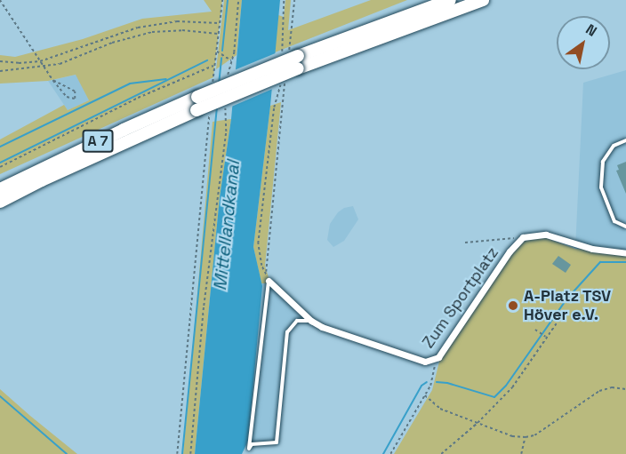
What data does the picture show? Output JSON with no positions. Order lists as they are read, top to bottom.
{
  "streets": {
    "highway": ["A 7"],
    "street": ["Zum Sportplatz"]
  },
  "water": ["Mittellandkanal"],
  "places": ["A-Platz TSV Höver e.V."],
  "north": "top right"
}
